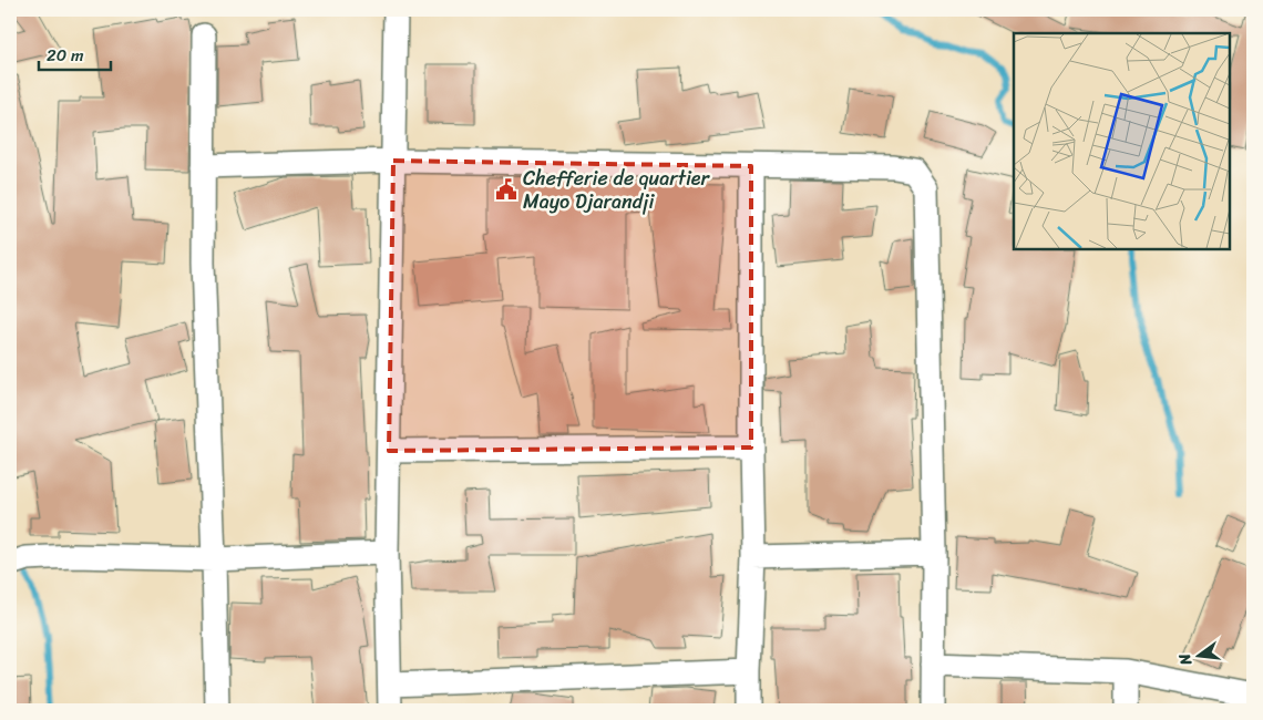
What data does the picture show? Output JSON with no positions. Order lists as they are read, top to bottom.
{
  "places": {
    "public building": ["Chefferie de quartier Mayo Djarandji"]
  },
  "scale_bar": "20 m",
  "north": "left"
}
